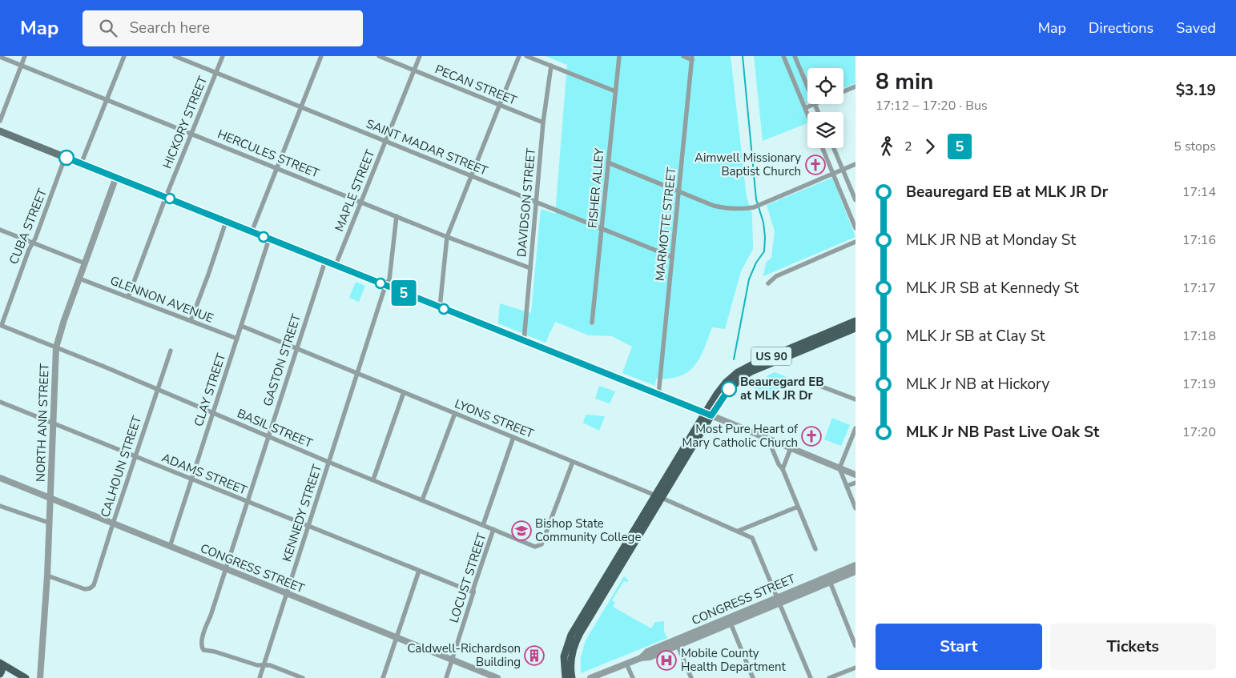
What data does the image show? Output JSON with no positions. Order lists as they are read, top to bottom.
{
  "streets": {
    "main road": ["US 90"],
    "street": [
      "PECAN STREET",
      "HICKORY STREET",
      "SAINT MADAR STREET",
      "HERCULES STREET",
      "FISHER ALLEY",
      "MAPLE STREET",
      "DAVIDSON STREET",
      "MARMOTTE STREET",
      "CUBA STREET",
      "GLENNON AVENUE",
      "GASTON STREET",
      "CLAY STREET",
      "LYONS STREET",
      "NORTH ANN STREET",
      "BASIL STREET",
      "CALHOUN STREET",
      "ADAMS STREET",
      "KENNEDY STREET",
      "CONGRESS STREET",
      "LOCUST STREET"
    ]
  },
  "crossings": [
    ["PECAN STREET", "MAPLE STREET"],
    ["PECAN STREET", "DAVIDSON STREET"],
    ["HICKORY STREET", "SAINT MADAR STREET"],
    ["HICKORY STREET", "HERCULES STREET"],
    ["HICKORY STREET", "GLENNON AVENUE"],
    ["SAINT MADAR STREET", "FISHER ALLEY"],
    ["SAINT MADAR STREET", "MAPLE STREET"],
    ["SAINT MADAR STREET", "DAVIDSON STREET"],
    ["SAINT MADAR STREET", "MARMOTTE STREET"],
    ["HERCULES STREET", "MAPLE STREET"],
    ["HERCULES STREET", "DAVIDSON STREET"],
    ["HERCULES STREET", "KENNEDY STREET"],
    ["CUBA STREET", "BASIL STREET"],
    ["GLENNON AVENUE", "CLAY STREET"],
    ["GLENNON AVENUE", "NORTH ANN STREET"],
    ["US 90", "LYONS STREET"],
    ["GASTON STREET", "LYONS STREET"],
    ["GASTON STREET", "BASIL STREET"],
    ["GASTON STREET", "ADAMS STREET"],
    ["GASTON STREET", "KENNEDY STREET"],
    ["GASTON STREET", "CONGRESS STREET"],
    ["CLAY STREET", "LYONS STREET"],
    ["CLAY STREET", "BASIL STREET"],
    ["CLAY STREET", "ADAMS STREET"],
    ["CLAY STREET", "CONGRESS STREET"],
    ["LYONS STREET", "BASIL STREET"],
    ["LYONS STREET", "KENNEDY STREET"],
    ["LYONS STREET", "CONGRESS STREET"],
    ["NORTH ANN STREET", "BASIL STREET"],
    ["NORTH ANN STREET", "CALHOUN STREET"],
    ["NORTH ANN STREET", "ADAMS STREET"],
    ["NORTH ANN STREET", "CONGRESS STREET"],
    ["BASIL STREET", "CALHOUN STREET"],
    ["BASIL STREET", "KENNEDY STREET"],
    ["BASIL STREET", "LOCUST STREET"],
    ["CALHOUN STREET", "ADAMS STREET"],
    ["CALHOUN STREET", "CONGRESS STREET"],
    ["ADAMS STREET", "KENNEDY STREET"],
    ["KENNEDY STREET", "CONGRESS STREET"],
    ["CONGRESS STREET", "LOCUST STREET"]
  ],
  "places": {
    "church": ["Aimwell Missionary Baptist Church", "Most Pure Heart of Mary Catholic Church"],
    "other": ["Beauregard EB at MLK JR Dr"],
    "school or university": ["Bishop State Community College"],
    "building": ["Caldwell-Richardson Building"],
    "hospital": ["Mobile County Health Department"]
  },
  "lines": ["bus line 5"],
  "page": {
    "header": "Map",
    "search": "Search here",
    "nav": ["Map", "Directions", "Saved"],
    "on_map": "5",
    "heading": ["8 min", "17:12 – 17:20 · Bus", "$3.19"],
    "legs": ["2", "5", "5 stops"],
    "list": [
      {
        "name": "Beauregard EB at MLK JR Dr",
        "value": "17:14"
      },
      {
        "name": "MLK JR NB at Monday St",
        "value": "17:16"
      },
      {
        "name": "MLK JR SB at Kennedy St",
        "value": "17:17"
      },
      {
        "name": "MLK Jr SB at Clay St",
        "value": "17:18"
      },
      {
        "name": "MLK Jr NB at Hickory",
        "value": "17:19"
      },
      {
        "name": "MLK Jr NB Past Live Oak St",
        "value": "17:20"
      }
    ],
    "buttons": ["Start", "Tickets"]
  }
}
